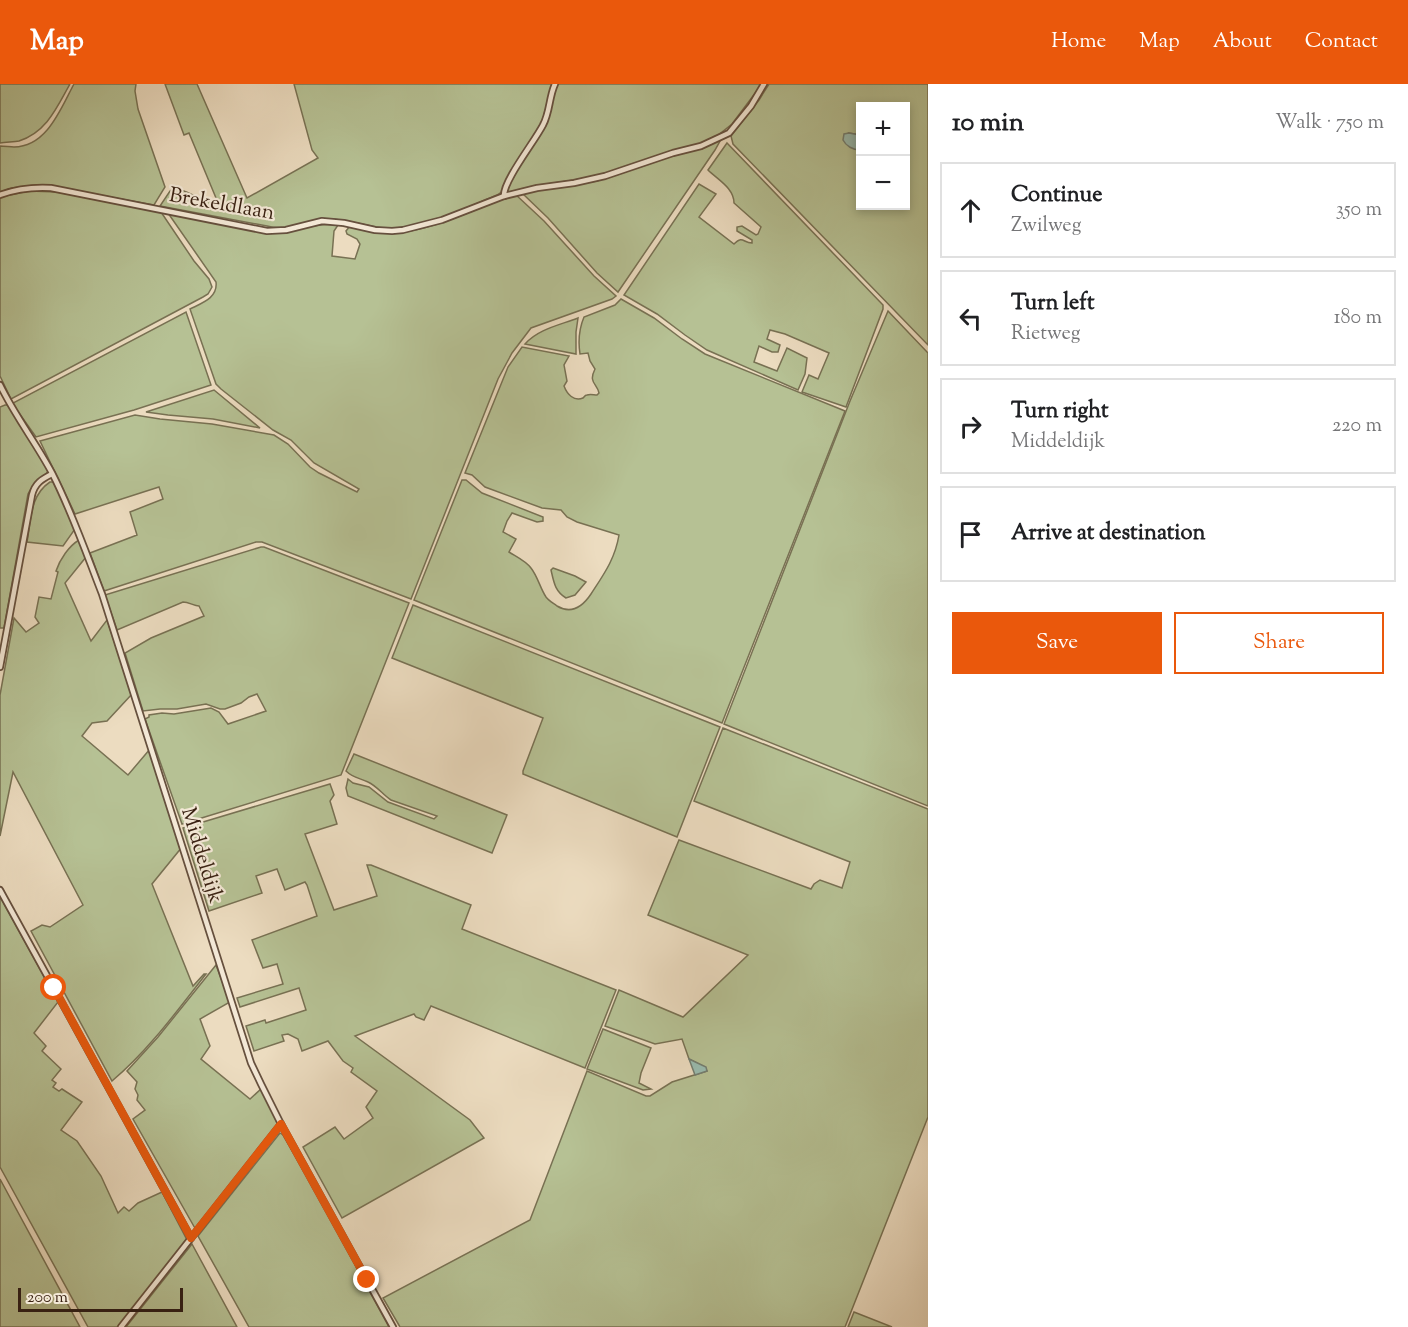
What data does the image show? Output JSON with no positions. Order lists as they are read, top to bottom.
{
  "streets": {
    "street": ["Brekeldlaan", "Middeldijk"]
  },
  "scale_bar": "200 m",
  "page": {
    "header": "Map",
    "nav": [
      "Home",
      "Map",
      "About",
      "Contact"
    ],
    "heading": ["10 min", "Walk · 750 m"],
    "map_buttons": ["+", "−"],
    "list": [
      ["Continue", "Zwilweg", "350 m"],
      ["Turn left", "Rietweg", "180 m"],
      ["Turn right", "Middeldijk", "220 m"],
      "Arrive at destination"
    ],
    "buttons": ["Save", "Share"],
    "scale": "200 m"
  }
}
